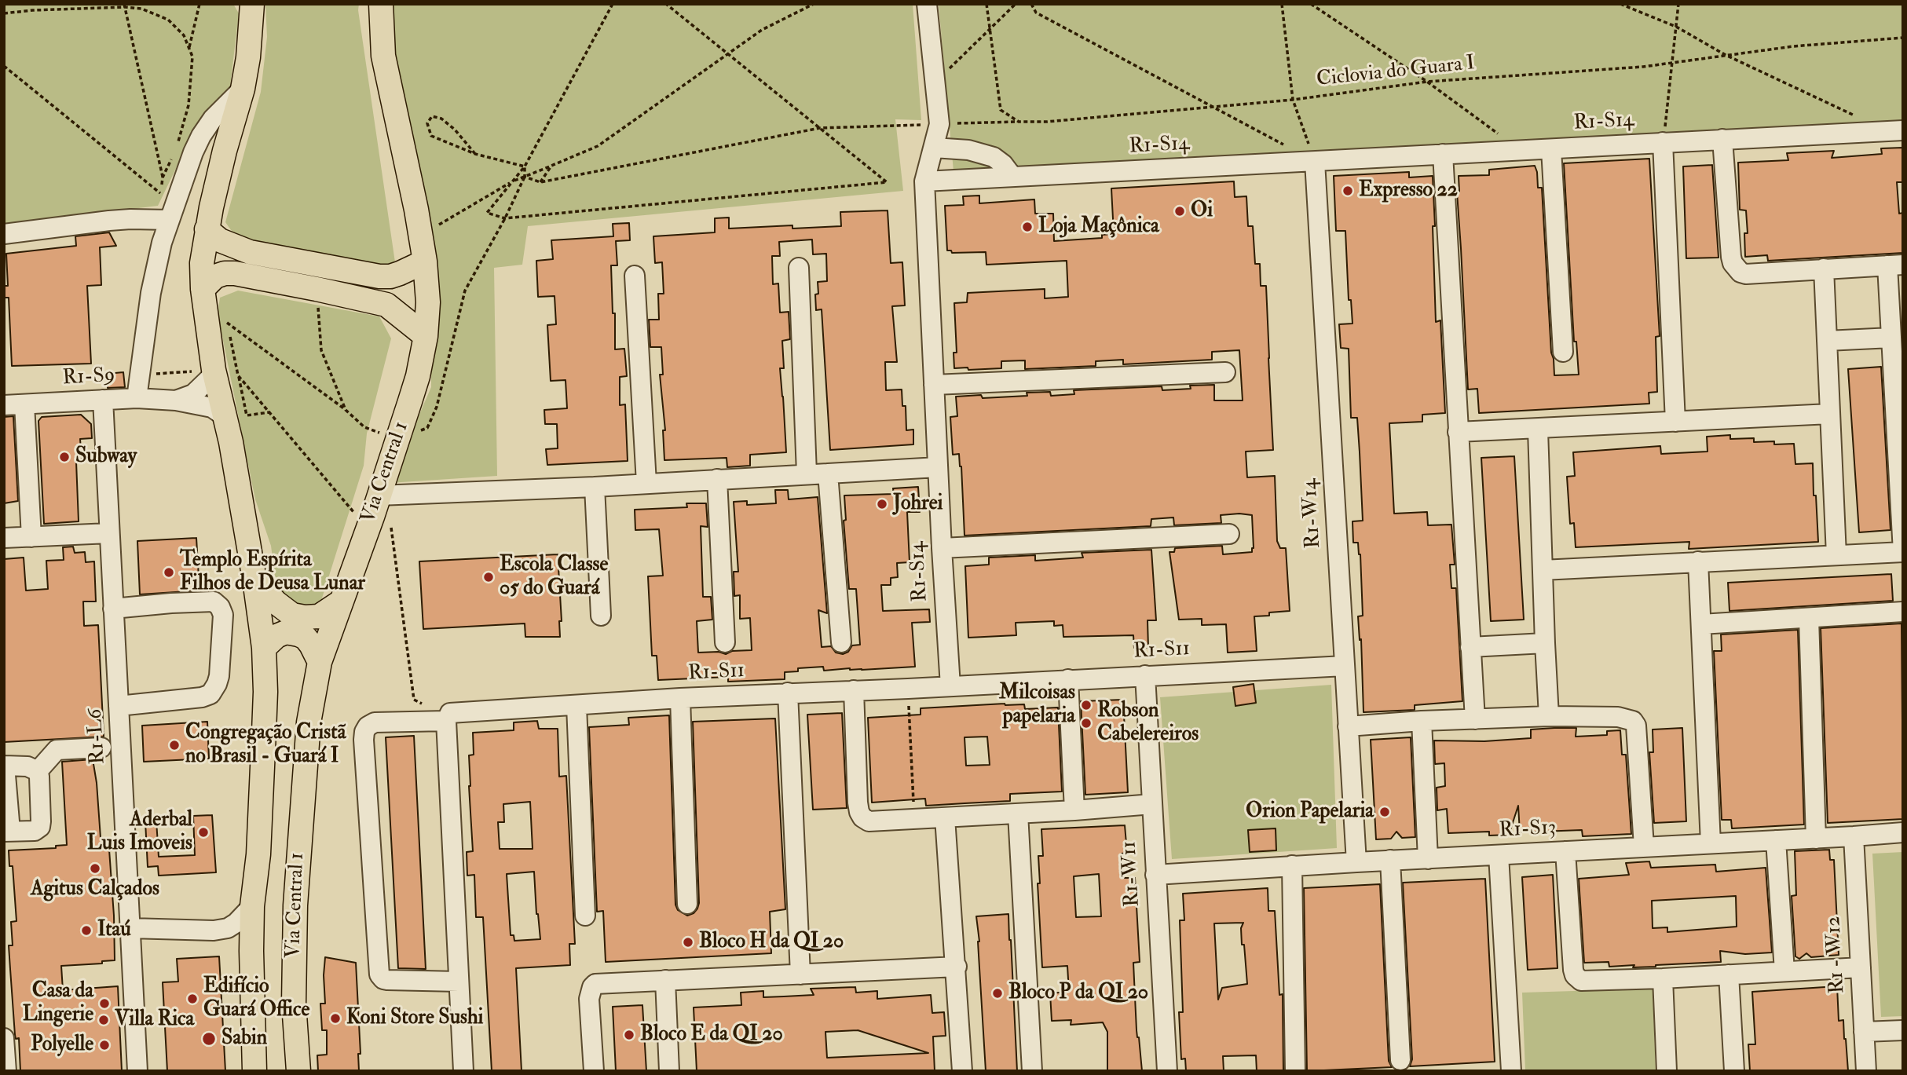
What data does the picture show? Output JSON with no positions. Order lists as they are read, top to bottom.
{
  "streets": {
    "main road": ["Via Central 1"],
    "street": [
      "R1-S14",
      "R1-S9",
      "R1-W14",
      "R1-S11",
      "R1-L6",
      "R1-S13",
      "R1-W11",
      "R1 - W12"
    ],
    "path": ["Ciclovia do Guara I"]
  },
  "crossings": [
    ["R1-S14", "R1-W14"],
    ["R1-S14", "R1-S11"],
    ["R1-S9", "Via Central 1"],
    ["R1-S9", "R1-L6"],
    ["R1-W14", "R1-S11"],
    ["R1-W14", "R1-S13"],
    ["R1-S11", "R1-W11"],
    ["R1-S13", "R1-W11"],
    ["R1-S13", "R1 - W12"]
  ],
  "places": [
    "Expresso 22",
    "Oi",
    "Loja Maçônica",
    "Subway",
    "Johrei",
    "Templo Espírita Filhos de Deusa Lunar",
    "Escola Classe 05 do Guará",
    "Milcoisas papelaria",
    "Robson Cabelereiros",
    "Congregação Cristã no Brasil - Guará I",
    "Orion Papelaria",
    "Aderbal Luis Imoveis",
    "Agitus Calçados",
    "Itaú",
    "Bloco H da QI 20",
    "Bloco P da QI 20",
    "Edifício Guará Office",
    "Casa da Lingerie",
    "Koni Store Sushi",
    "Villa Rica",
    "Bloco E da QI 20",
    "Sabin",
    "Polyelle"
  ]
}
